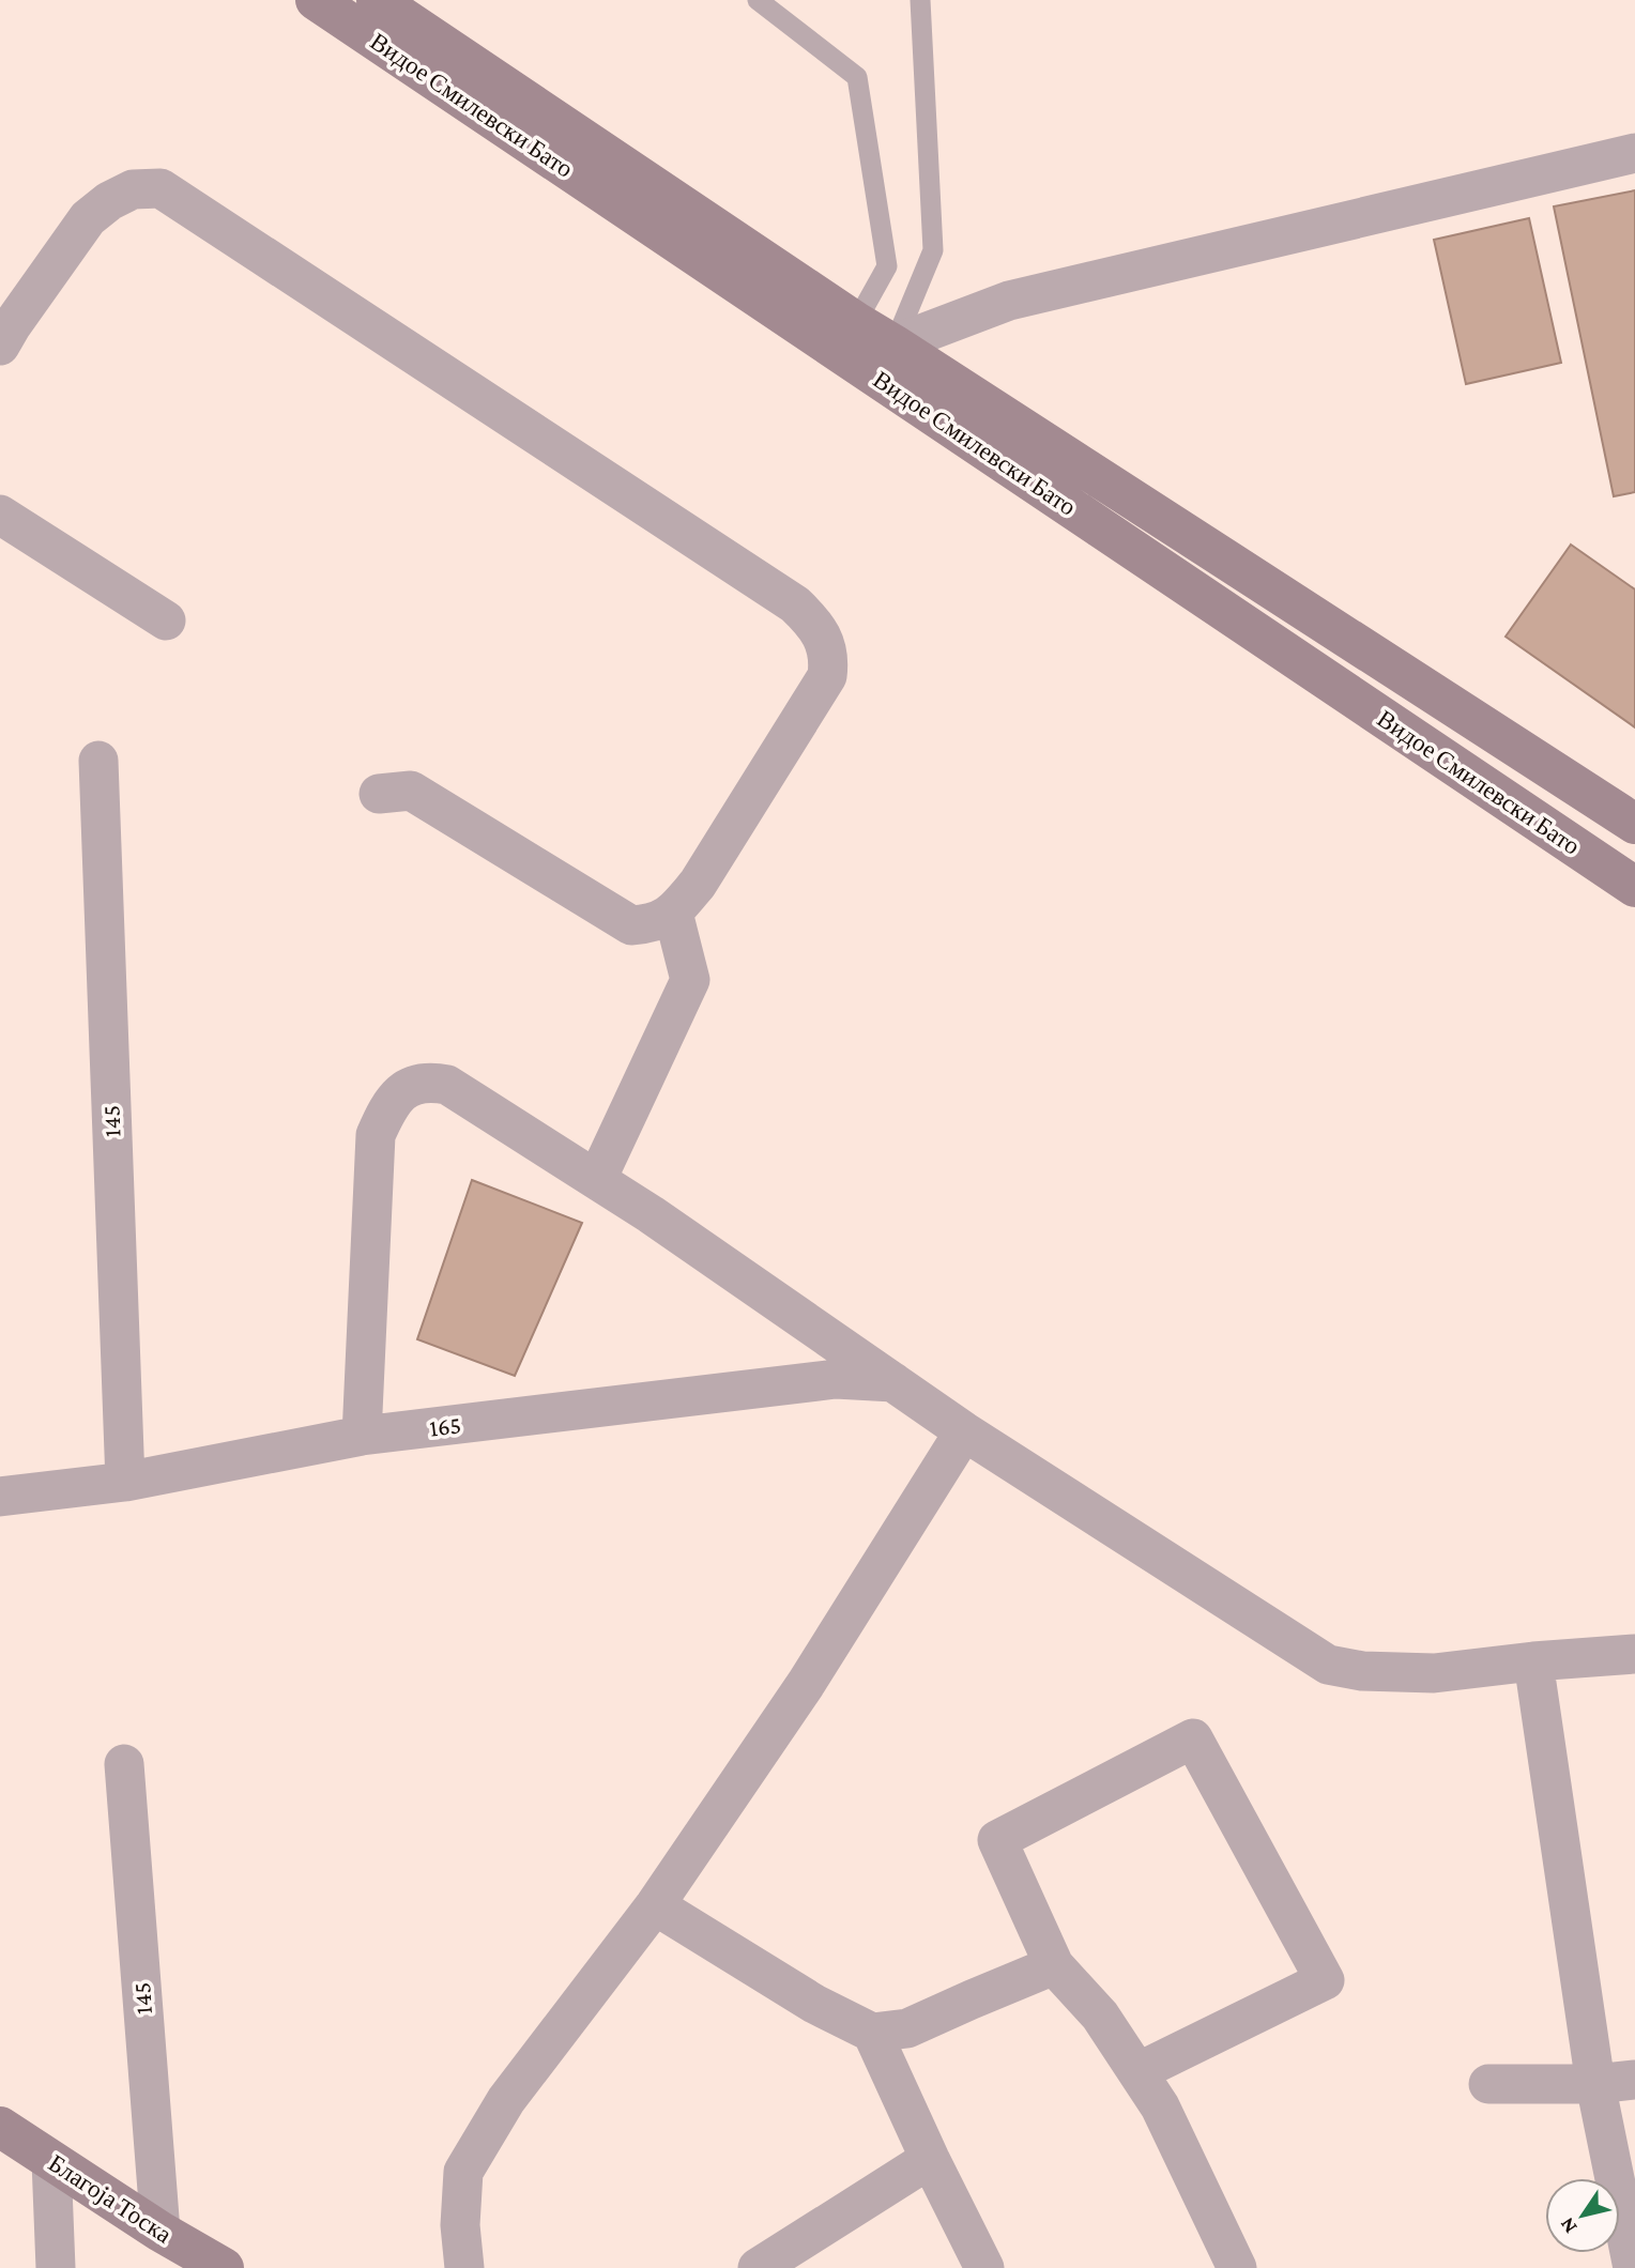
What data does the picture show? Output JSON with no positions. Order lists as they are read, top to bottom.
{
  "streets": {
    "street": [
      "Видое Смилевски Бато",
      "145",
      "165",
      "Благоја Тоска"
    ]
  },
  "crossings": [
    ["145", "165"],
    ["145", "Благоја Тоска"]
  ],
  "north": "bottom left"
}
